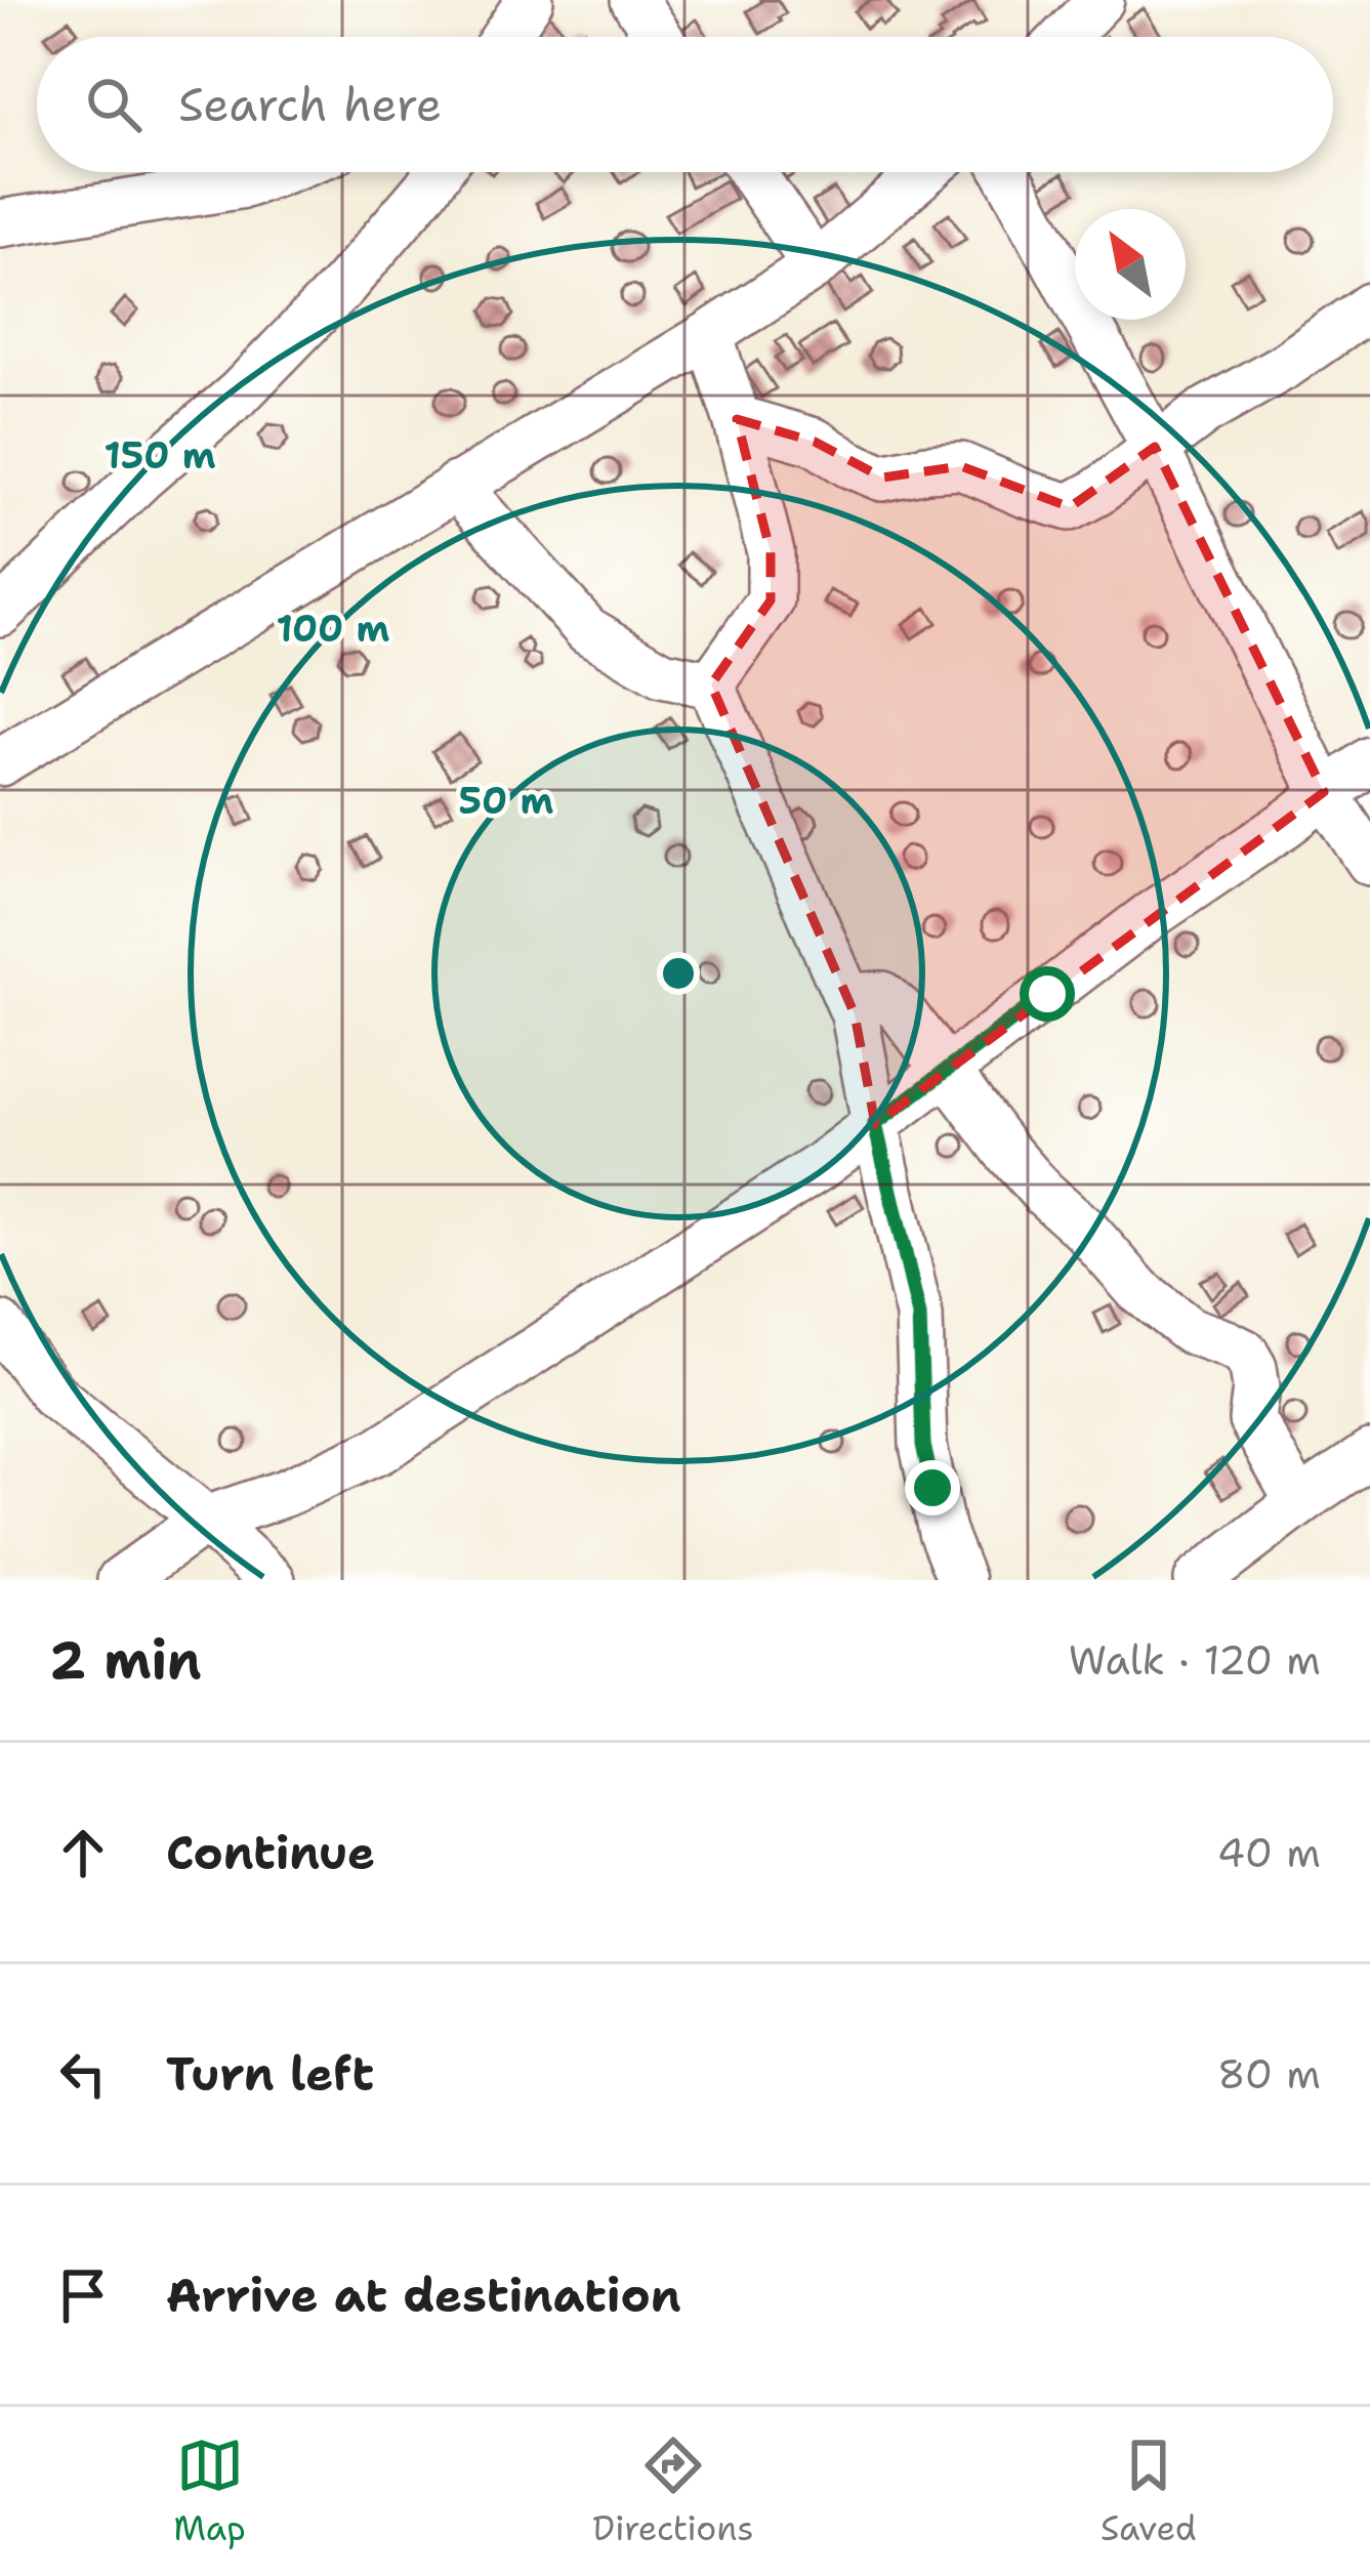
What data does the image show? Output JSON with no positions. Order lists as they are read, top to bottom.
{
  "north": "top left",
  "page": {
    "search": "Search here",
    "heading": ["2 min", "Walk · 120 m"],
    "list": [
      ["Continue", "40 m"],
      ["Turn left", "80 m"],
      "Arrive at destination"
    ],
    "nav": ["Map", "Directions", "Saved"]
  },
  "rings": ["150 m", "100 m", "50 m"]
}
